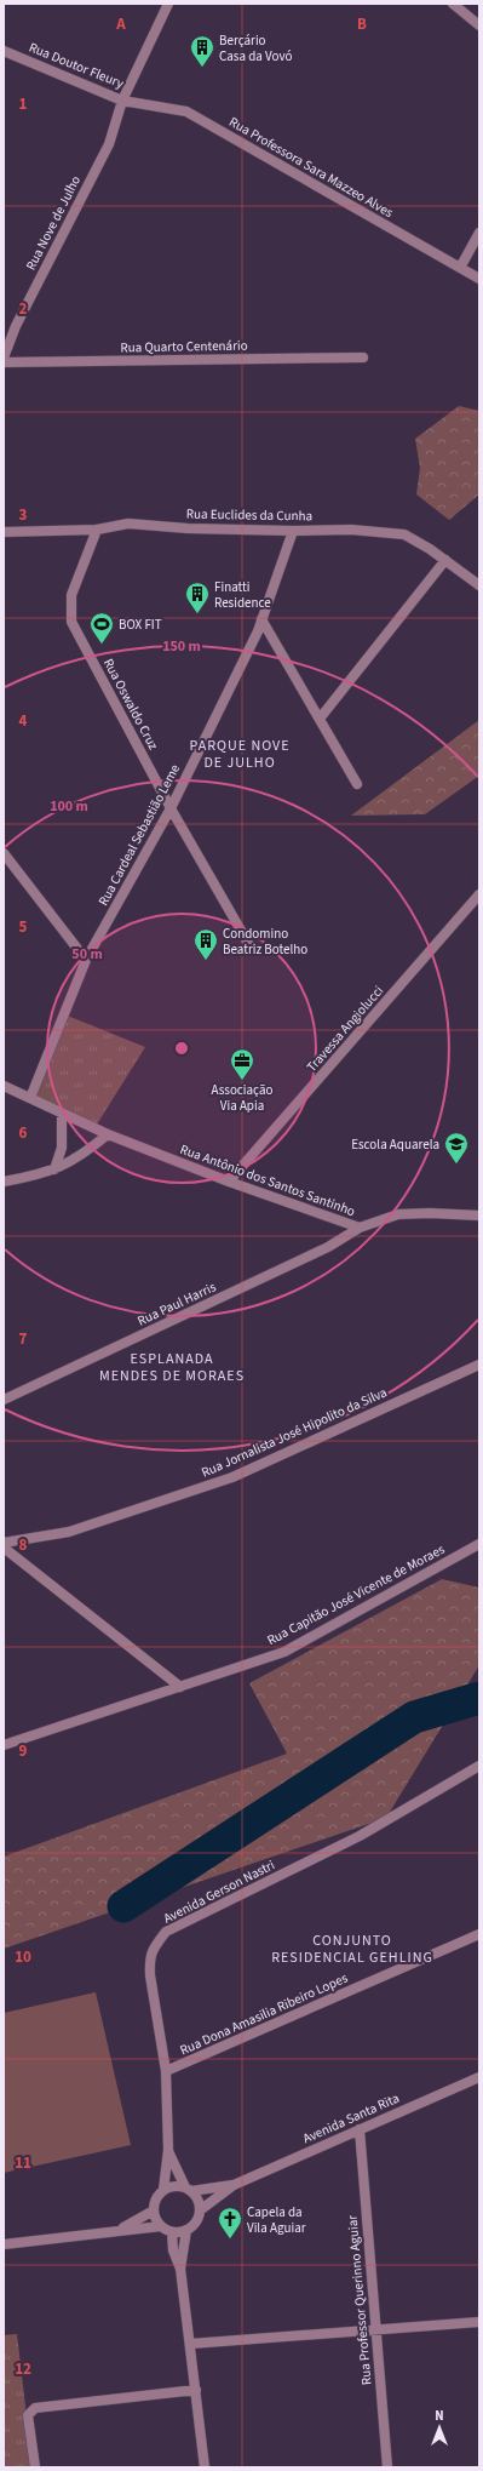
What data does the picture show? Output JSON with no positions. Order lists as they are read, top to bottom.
{
  "streets": {
    "street": [
      "Rua Doutor Fleury",
      "Rua Professora Sara Mazzeo Alves",
      "Rua Nove de Julho",
      "Rua Quarto Centenário",
      "Rua Euclides da Cunha",
      "Rua Oswaldo Cruz",
      "Rua Cardeal Sebastião Leme",
      "Travessa Angiolucci",
      "Rua Antônio dos Santos Santinho",
      "Rua Paul Harris",
      "Rua Jornalista José Hipolito da Silva",
      "Rua Capitão José Vicente de Moraes",
      "Avenida Gerson Nastri",
      "Rua Dona Amasilia Ribeiro Lopes",
      "Avenida Santa Rita",
      "Rua Professor Querinno Aguiar"
    ]
  },
  "crossings": [
    ["Rua Doutor Fleury", "Rua Professora Sara Mazzeo Alves"],
    ["Rua Doutor Fleury", "Rua Nove de Julho"],
    ["Rua Professora Sara Mazzeo Alves", "Rua Nove de Julho"],
    ["Rua Euclides da Cunha", "Rua Oswaldo Cruz"],
    ["Rua Euclides da Cunha", "Rua Cardeal Sebastião Leme"],
    ["Rua Oswaldo Cruz", "Rua Cardeal Sebastião Leme"],
    ["Rua Cardeal Sebastião Leme", "Rua Antônio dos Santos Santinho"],
    ["Travessa Angiolucci", "Rua Antônio dos Santos Santinho"],
    ["Rua Antônio dos Santos Santinho", "Rua Paul Harris"],
    ["Avenida Gerson Nastri", "Rua Dona Amasilia Ribeiro Lopes"],
    ["Avenida Santa Rita", "Rua Professor Querinno Aguiar"]
  ],
  "districts": ["PARQUE NOVE DE JULHO", "ESPLANADA MENDES DE MORAES", "CONJUNTO RESIDENCIAL GEHLING"],
  "places": {
    "building": ["Berçário Casa da Vovó", "Finatti Residence", "Condomino Beatriz Botelho"],
    "sports": ["BOX FIT"],
    "office": ["Associação Via Apia"],
    "school or university": ["Escola Aquarela"],
    "church": ["Capela da Vila Aguiar"]
  },
  "north": "top",
  "grid": {
    "columns": ["A", "B"],
    "rows": [
      "1",
      "2",
      "3",
      "4",
      "5",
      "6",
      "7",
      "8",
      "9",
      "10",
      "11",
      "12"
    ]
  },
  "rings": ["150 m", "100 m", "50 m"]
}
